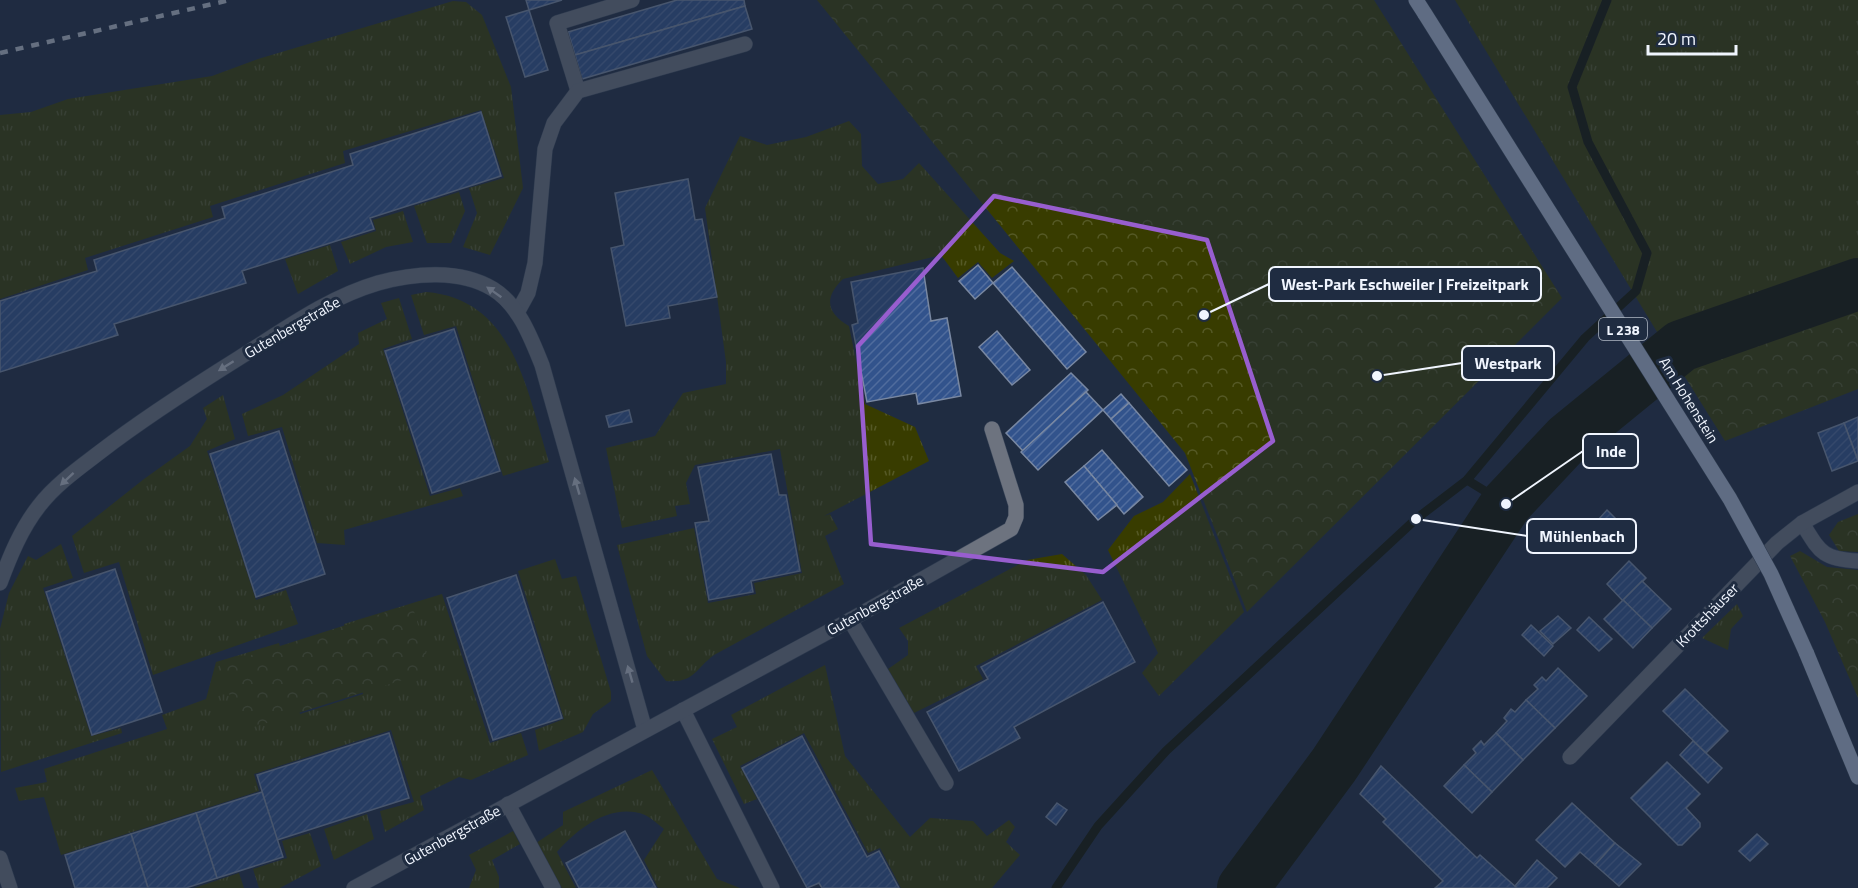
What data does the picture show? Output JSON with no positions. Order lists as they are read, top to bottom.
{
  "streets": {
    "main road": ["L 238", "Am Hohenstein"],
    "street": ["Gutenbergstraße", "Krottshäuser"]
  },
  "places": [
    "West-Park Eschweiler | Freizeitpark",
    "Westpark",
    "Inde",
    "Mühlenbach"
  ],
  "scale_bar": "20 m"
}
